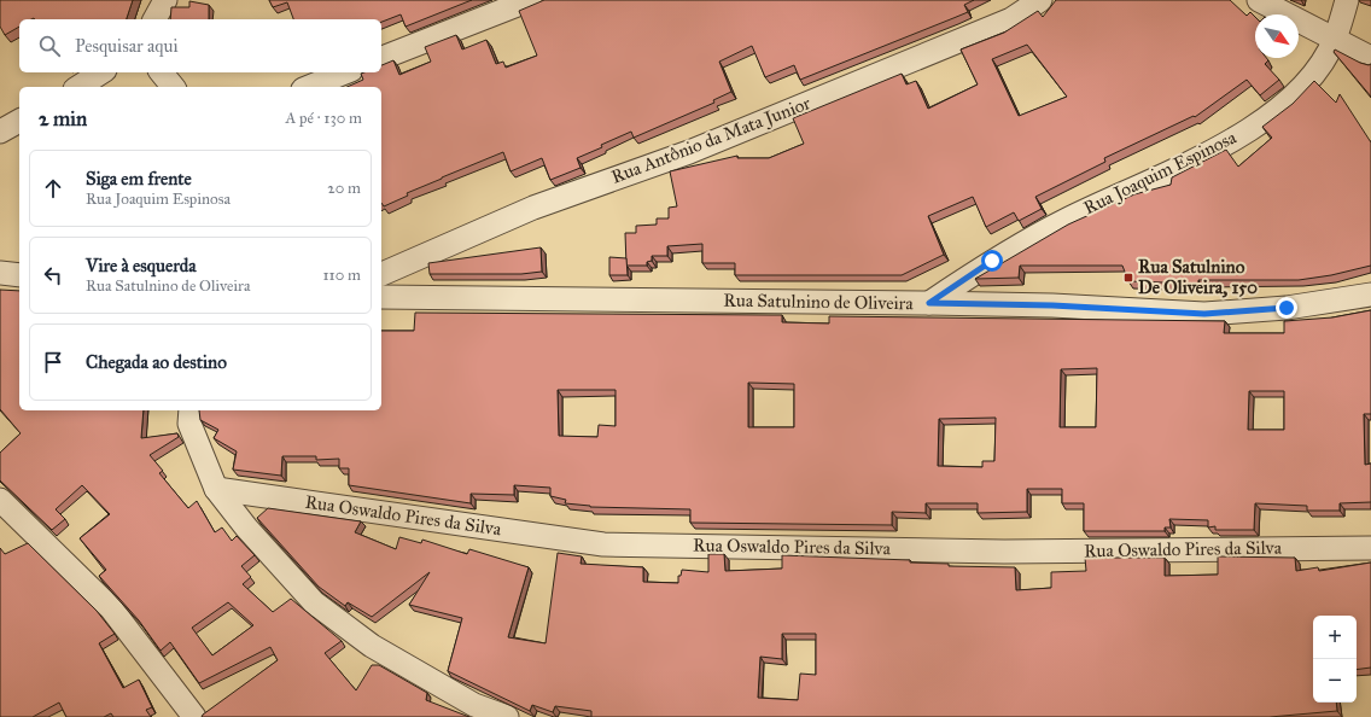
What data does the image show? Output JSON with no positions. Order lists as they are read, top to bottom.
{
  "streets": {
    "street": [
      "Rua Antônio da Mata Junior",
      "Rua Joaquim Espinosa",
      "Rua Satulnino de Oliveira",
      "Rua Oswaldo Pires da Silva"
    ]
  },
  "crossings": [
    ["Rua Joaquim Espinosa", "Rua Satulnino de Oliveira"]
  ],
  "places": {
    "transit": ["Rua Satulnino De Oliveira, 150"]
  },
  "north": "bottom right",
  "page": {
    "search": "Pesquisar aqui",
    "heading": ["2 min", "A pé · 130 m"],
    "list": [
      ["Siga em frente", "Rua Joaquim Espinosa", "20 m"],
      ["Vire à esquerda", "Rua Satulnino de Oliveira", "110 m"],
      "Chegada ao destino"
    ],
    "map_buttons": ["+", "−"]
  }
}
